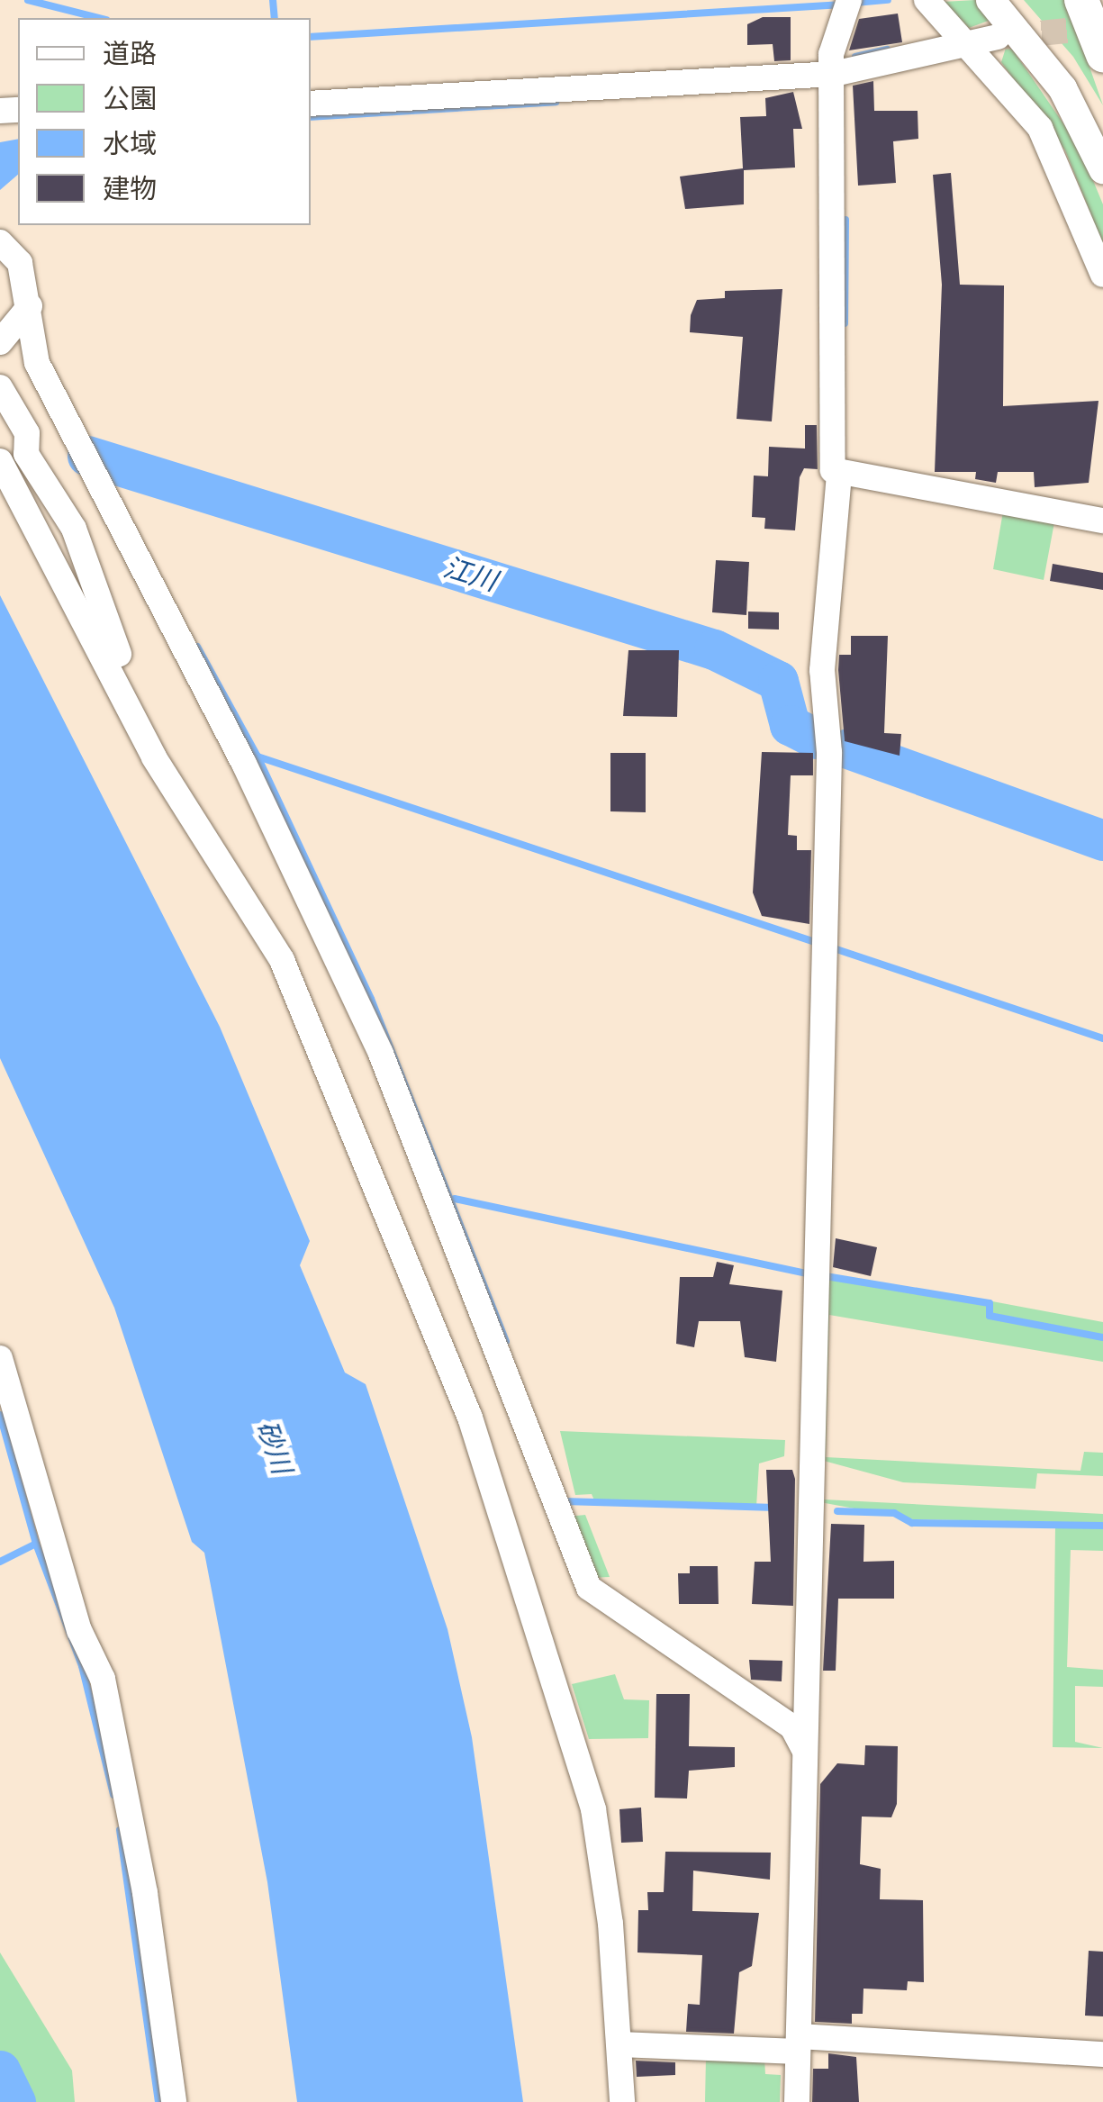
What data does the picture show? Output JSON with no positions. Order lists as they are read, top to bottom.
{
  "water": ["江川", "砂川"],
  "legend": [
    "道路",
    "公園",
    "水域",
    "建物"
  ]
}
